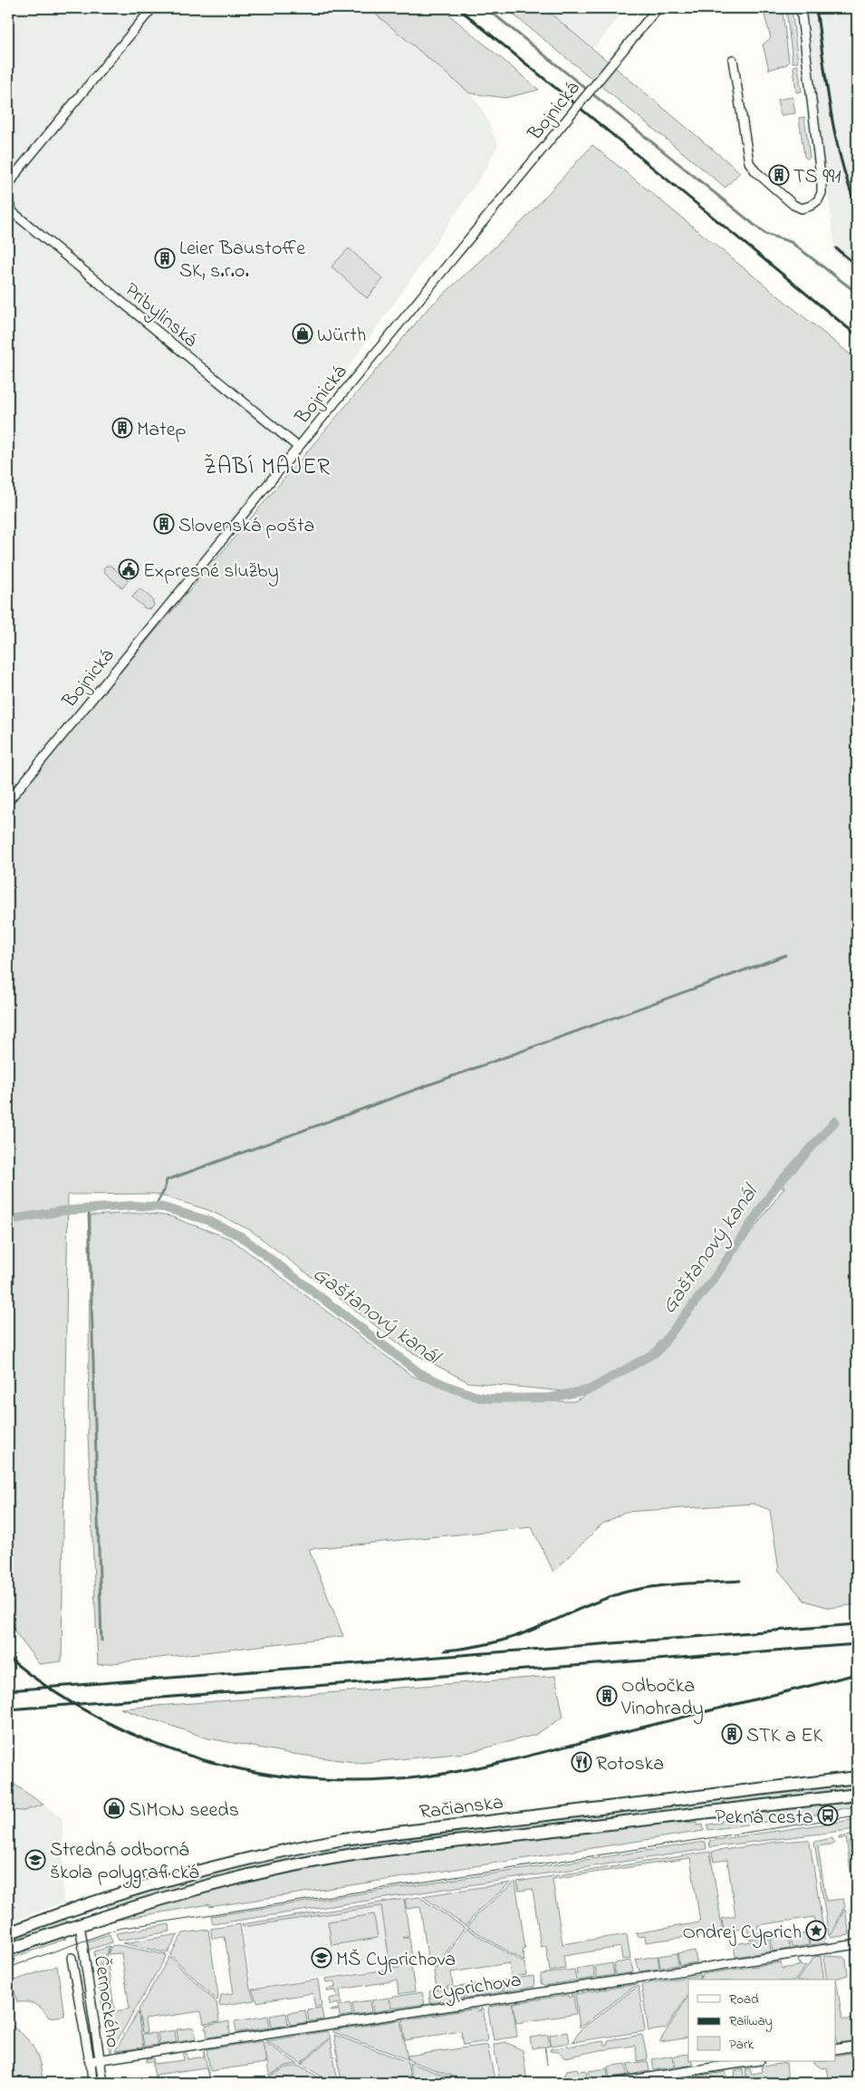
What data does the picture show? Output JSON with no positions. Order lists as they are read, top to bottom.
{
  "streets": {
    "main road": ["Račianska"],
    "street": [
      "Bojnická",
      "Pribylinská",
      "Cyprichova",
      "Černockého"
    ]
  },
  "crossings": [
    ["Bojnická", "Pribylinská"],
    ["Račianska", "Černockého"],
    ["Cyprichova", "Černockého"]
  ],
  "districts": ["ŽABÍ MAJER"],
  "water": ["Gaštanový kanál"],
  "places": {
    "building": [
      "TS 991",
      "Leier Baustoffe SK, s.r.o.",
      "Matep",
      "Slovenská pošta",
      "Odbočka Vinohrady",
      "STK a EK"
    ],
    "shop": ["Würth", "SIMON seeds"],
    "public building": ["Expresné služby"],
    "restaurant": ["Rotoska"],
    "bus stop": ["Pekná cesta"],
    "school or university": ["Stredná odborná škola polygrafická", "MŠ Cyprichova"],
    "place": ["Ondrej Cyprich"]
  },
  "legend": ["Road", "Railway", "Park"]
}
